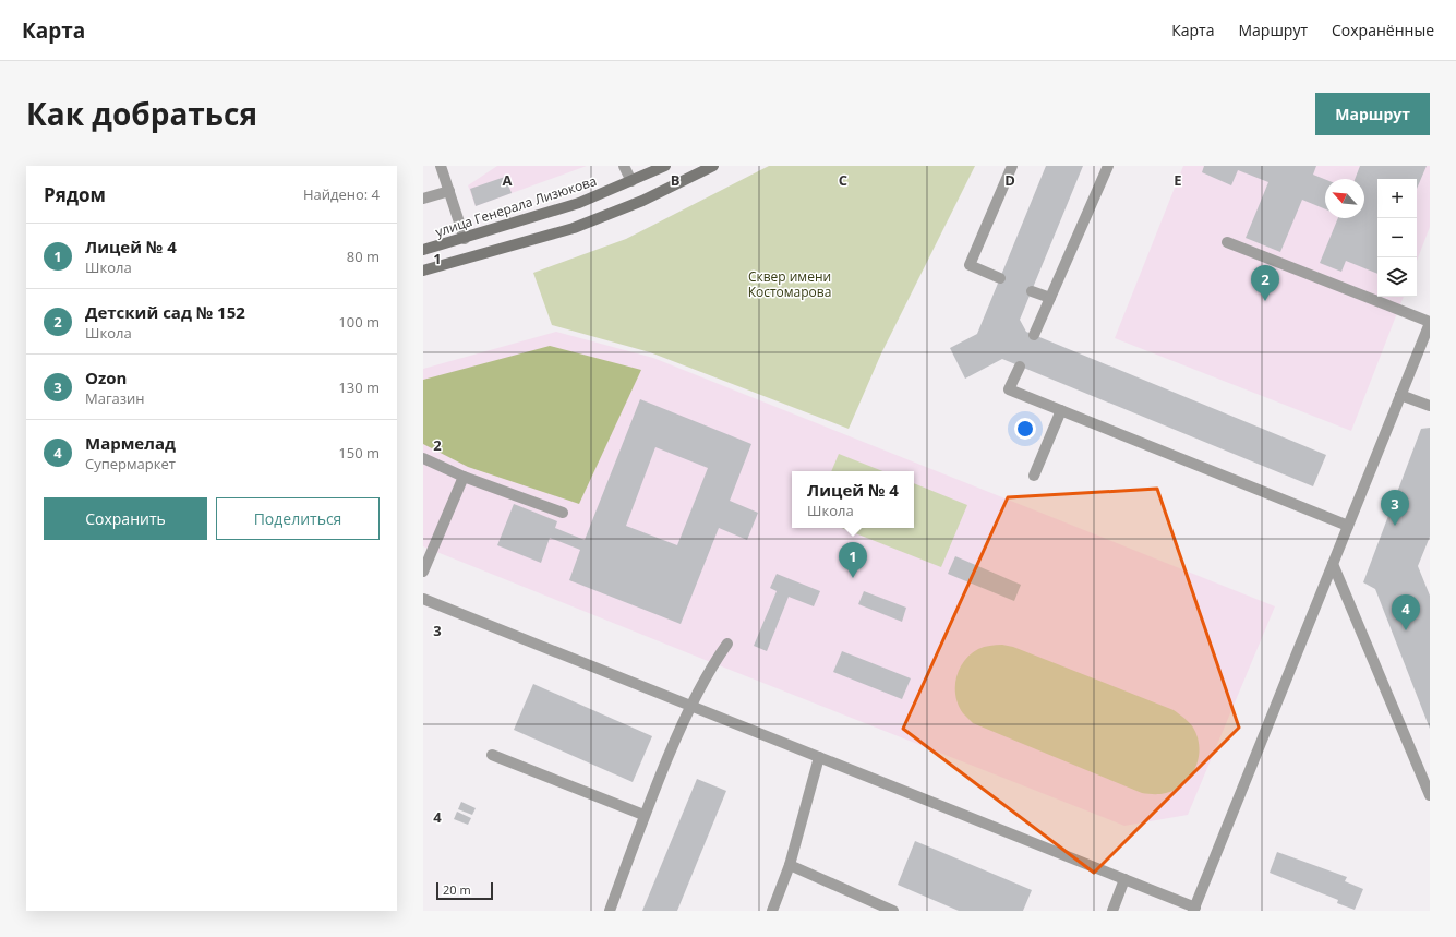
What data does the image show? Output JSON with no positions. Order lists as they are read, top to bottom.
{
  "streets": {
    "main road": ["улица Генерала Лизюкова"]
  },
  "parks": ["Сквер имени Костомарова"],
  "scale_bar": "20 m",
  "north": "top left",
  "page": {
    "header": "Карта",
    "nav": ["Карта", "Маршрут", "Сохранённые"],
    "title": "Как добраться",
    "buttons": [
      "Маршрут",
      ["Сохранить", "Поделиться"]
    ],
    "heading": ["Рядом", "Найдено: 4"],
    "map_buttons": ["+", "−"],
    "list": [
      {
        "mark": "1",
        "name": "Лицей № 4",
        "note": "Школа",
        "value": "80 m"
      },
      {
        "mark": "2",
        "name": "Детский сад № 152",
        "note": "Школа",
        "value": "100 m"
      },
      {
        "mark": "3",
        "name": "Ozon",
        "note": "Магазин",
        "value": "130 m"
      },
      {
        "mark": "4",
        "name": "Мармелад",
        "note": "Супермаркет",
        "value": "150 m"
      }
    ],
    "pins": [
      "2",
      "3",
      "1",
      "4"
    ],
    "popup": ["Лицей № 4", "Школа"],
    "scale": "20 m"
  },
  "grid": {
    "columns": [
      "A",
      "B",
      "C",
      "D",
      "E"
    ],
    "rows": [
      "1",
      "2",
      "3",
      "4"
    ]
  }
}
